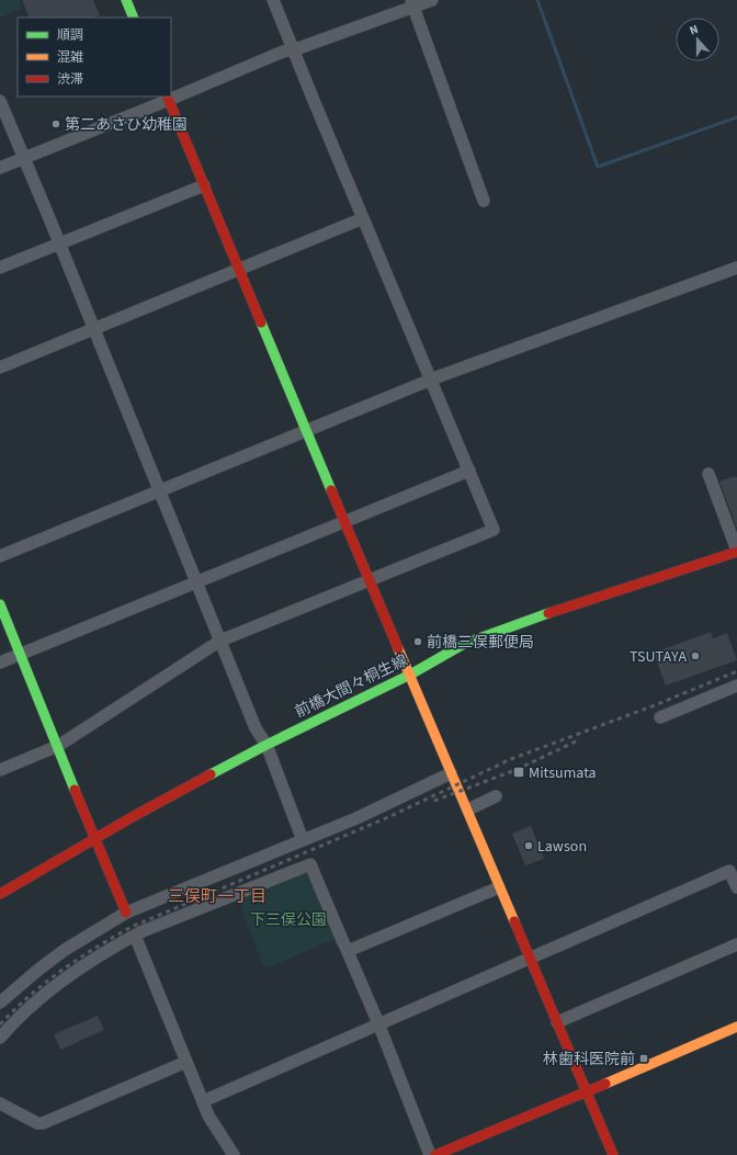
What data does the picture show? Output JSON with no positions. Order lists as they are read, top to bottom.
{
  "streets": {
    "street": ["前橋大間々桐生線"]
  },
  "districts": ["三俣町一丁目"],
  "parks": ["下三俣公園"],
  "places": {
    "other": [
      "第二あさひ幼稚園",
      "前橋三俣郵便局",
      "TSUTAYA",
      "Lawson"
    ],
    "transit": ["Mitsumata", "林歯科医院前"]
  },
  "legend": ["順調", "混雑", "渋滞"],
  "north": "top"
}
